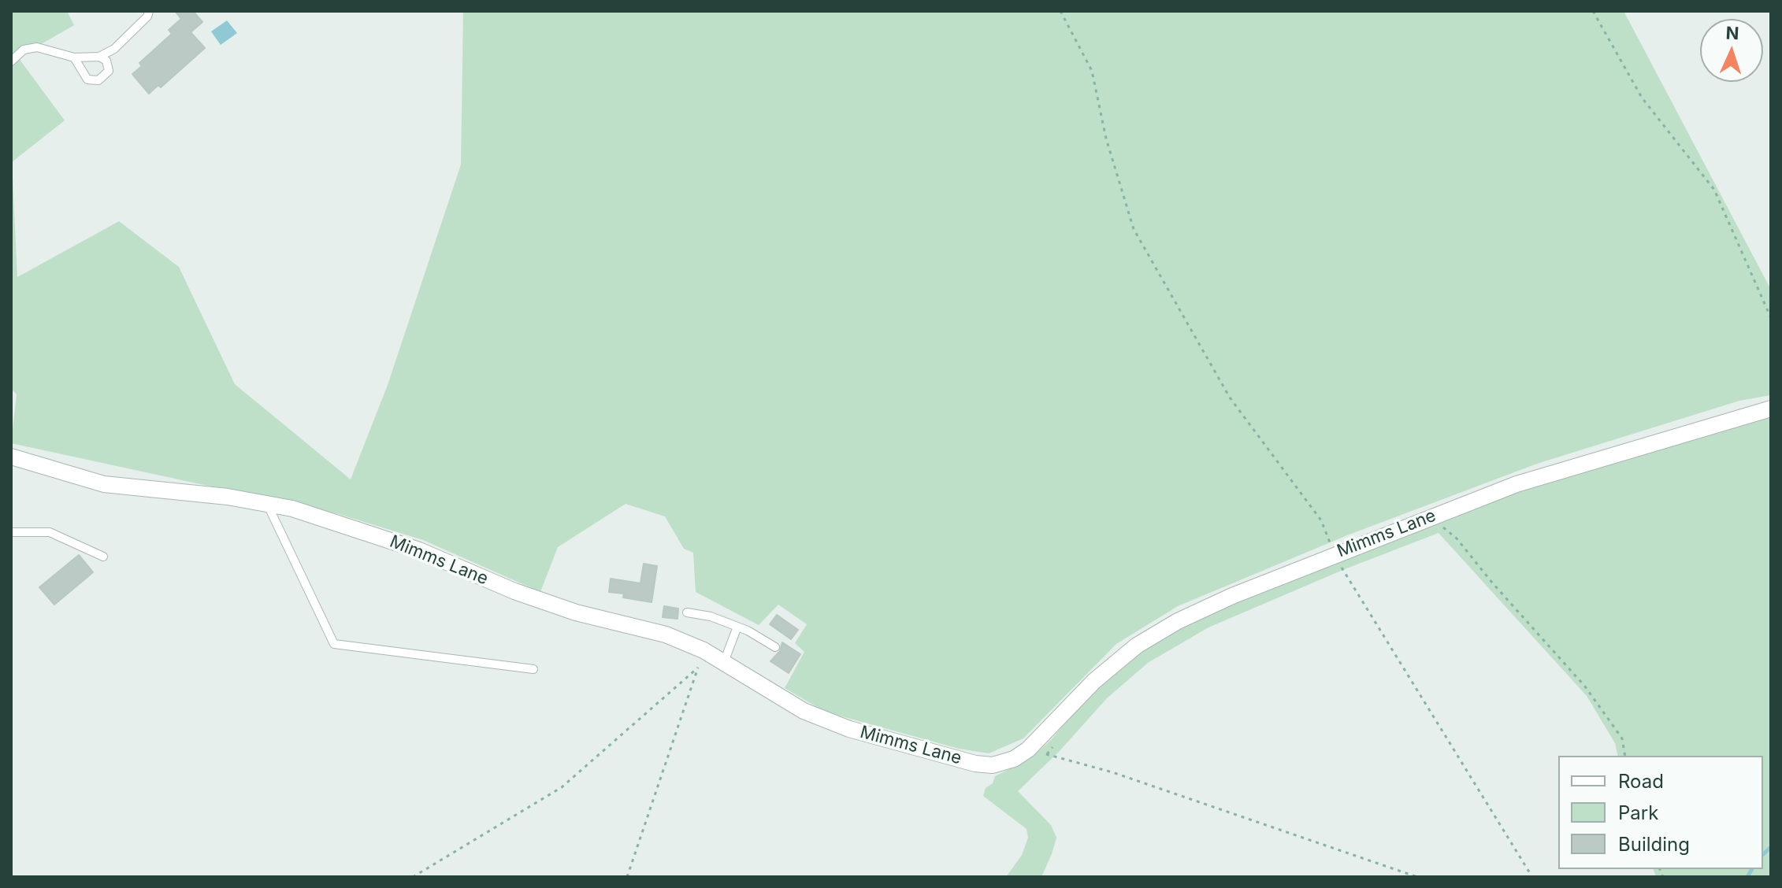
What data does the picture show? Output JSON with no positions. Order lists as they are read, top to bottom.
{
  "streets": {
    "street": ["Mimms Lane"]
  },
  "legend": ["Road", "Park", "Building"],
  "north": "top"
}
